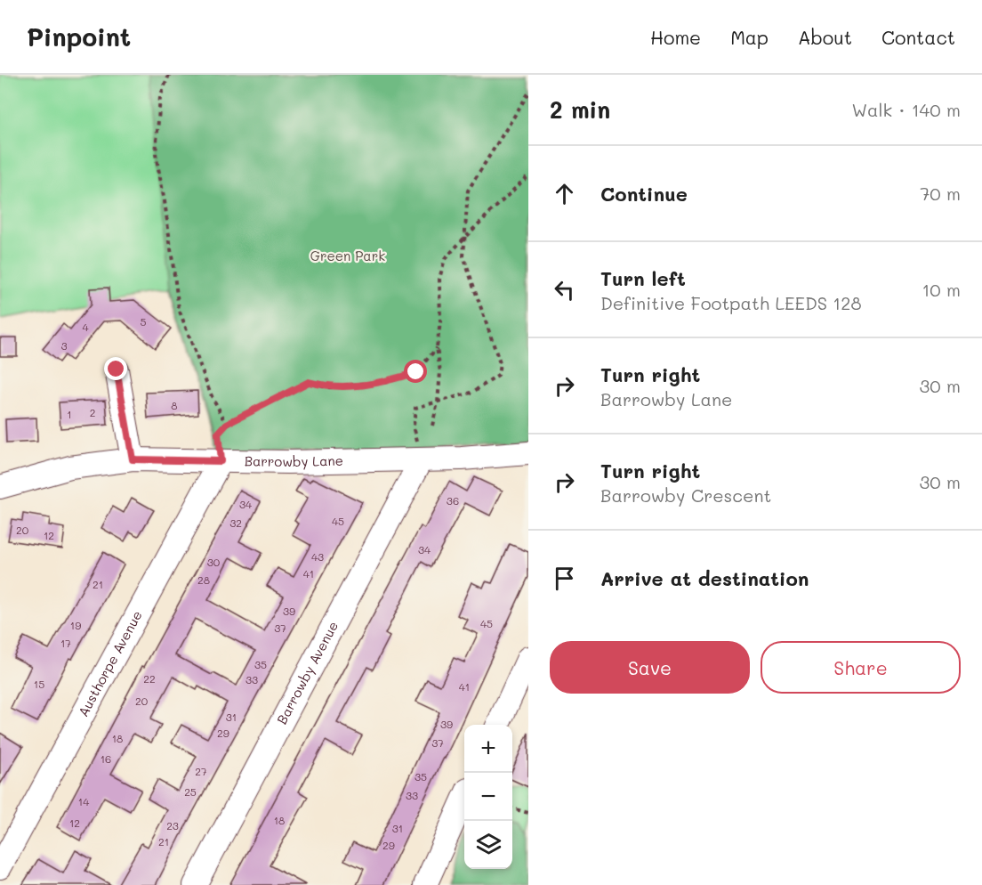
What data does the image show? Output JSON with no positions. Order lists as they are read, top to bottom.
{
  "streets": {
    "street": ["Barrowby Lane", "Austhorpe Avenue", "Barrowby Avenue"]
  },
  "crossings": [
    ["Barrowby Lane", "Austhorpe Avenue"],
    ["Barrowby Lane", "Barrowby Avenue"]
  ],
  "parks": ["Green Park"],
  "house_numbers": [
    "5",
    "4",
    "3",
    "8",
    "2",
    "1",
    "36",
    "34",
    "45",
    "32",
    "20",
    "12",
    "34",
    "43",
    "30",
    "41",
    "28",
    "21",
    "39",
    "45",
    "19",
    "37",
    "17",
    "35",
    "22",
    "33",
    "15",
    "41",
    "20",
    "31",
    "39",
    "29",
    "18",
    "37",
    "16",
    "27",
    "35",
    "25",
    "33",
    "14",
    "18",
    "12",
    "23",
    "31",
    "21",
    "29"
  ],
  "page": {
    "header": "Pinpoint",
    "nav": [
      "Home",
      "Map",
      "About",
      "Contact"
    ],
    "heading": ["2 min", "Walk · 140 m"],
    "list": [
      ["Continue", "70 m"],
      ["Turn left", "Definitive Footpath LEEDS 128", "10 m"],
      ["Turn right", "Barrowby Lane", "30 m"],
      ["Turn right", "Barrowby Crescent", "30 m"],
      "Arrive at destination"
    ],
    "buttons": ["Save", "Share"],
    "map_buttons": ["+", "−"]
  }
}
